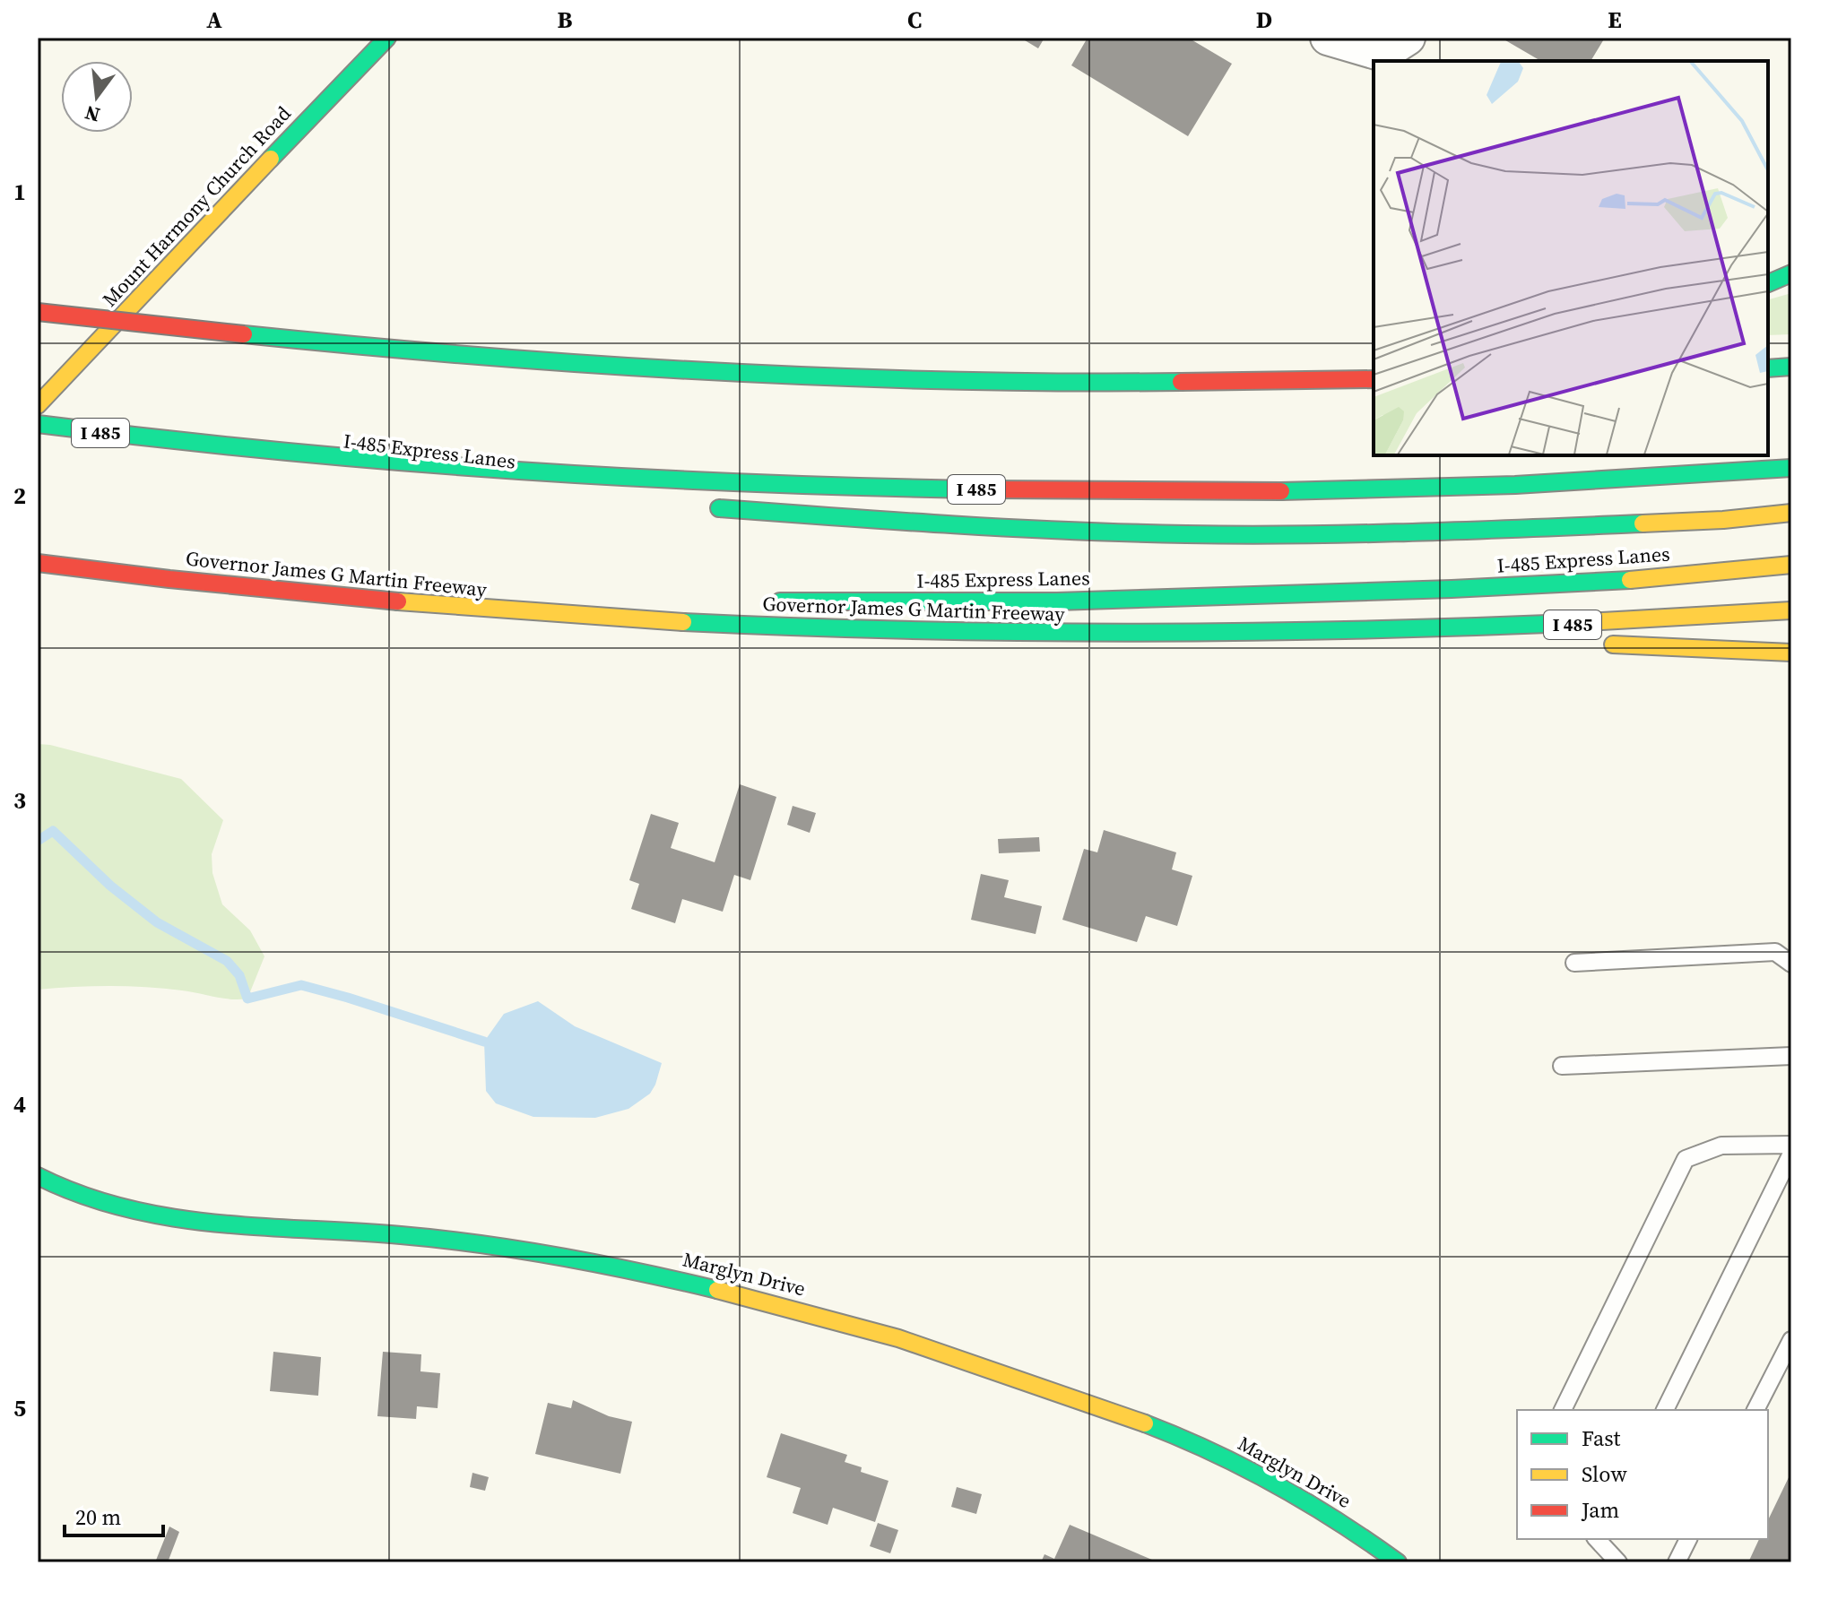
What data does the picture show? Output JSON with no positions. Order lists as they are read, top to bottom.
{
  "streets": {
    "main road": [
      "Mount Harmony Church Road",
      "I 485",
      "I-485 Express Lanes",
      "Governor James G Martin Freeway",
      "Marglyn Drive"
    ]
  },
  "crossings": [
    ["I 485", "I-485 Express Lanes"],
    ["I 485", "Governor James G Martin Freeway"]
  ],
  "legend": ["Fast", "Slow", "Jam"],
  "scale_bar": "20 m",
  "north": "bottom",
  "grid": {
    "columns": [
      "A",
      "B",
      "C",
      "D",
      "E"
    ],
    "rows": [
      "1",
      "2",
      "3",
      "4",
      "5"
    ]
  }
}
